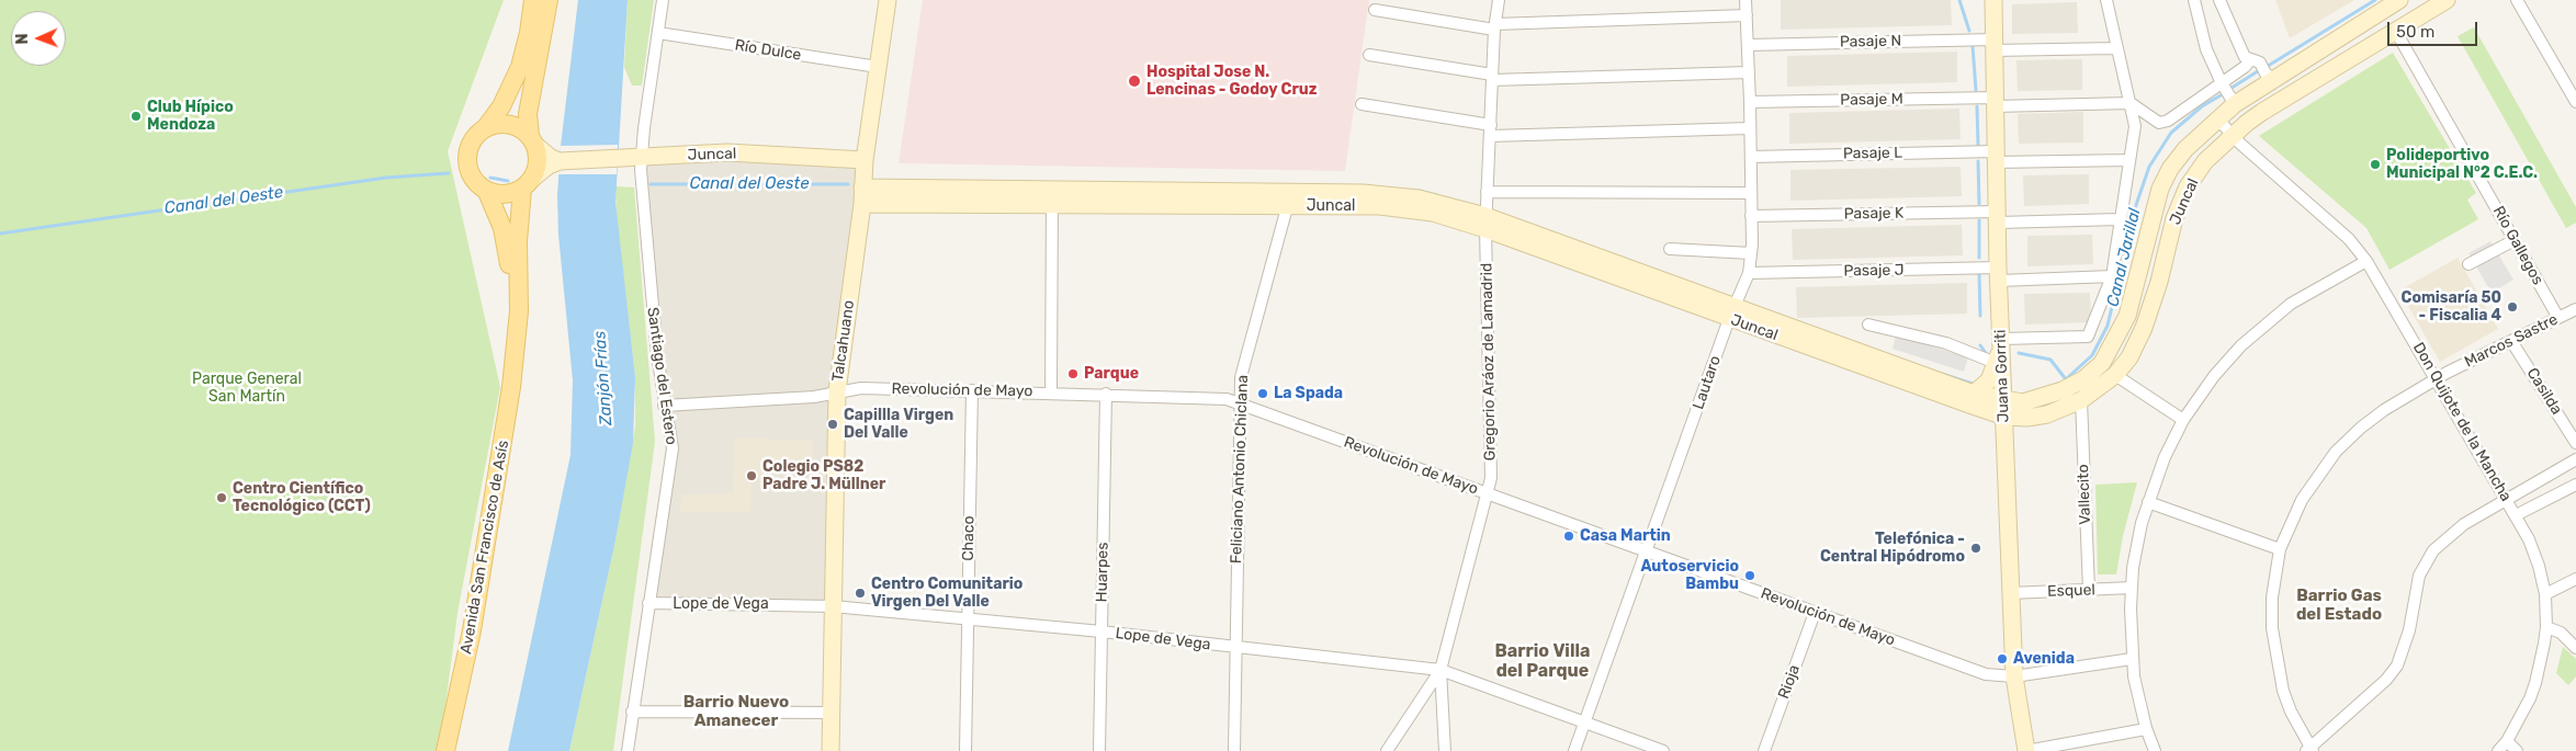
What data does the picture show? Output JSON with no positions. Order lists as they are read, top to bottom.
{
  "streets": {
    "main road": ["Avenida San Francisco de Asís"],
    "street": [
      "Pasaje N",
      "Río Dulce",
      "Pasaje M",
      "Pasaje L",
      "Juncal",
      "Pasaje K",
      "Río Gallegos",
      "Pasaje J",
      "Talcahuano",
      "Marcos Sastre",
      "Gregorio Aráoz de Lamadrid",
      "Santiago del Estero",
      "Juana Gorriti",
      "Lautaro",
      "Revolución de Mayo",
      "Casilda",
      "Don Quijote de la Mancha",
      "Feliciano Antonio Chiclana",
      "Vallecito",
      "Chaco",
      "Huarpes",
      "Esquel",
      "Lope de Vega",
      "Rioja"
    ]
  },
  "crossings": [
    ["Pasaje N", "Juana Gorriti"],
    ["Pasaje N", "Lautaro"],
    ["Río Dulce", "Talcahuano"],
    ["Río Dulce", "Santiago del Estero"],
    ["Pasaje M", "Juana Gorriti"],
    ["Pasaje M", "Lautaro"],
    ["Pasaje L", "Juana Gorriti"],
    ["Pasaje L", "Lautaro"],
    ["Juncal", "Río Gallegos"],
    ["Juncal", "Talcahuano"],
    ["Juncal", "Gregorio Aráoz de Lamadrid"],
    ["Juncal", "Santiago del Estero"],
    ["Juncal", "Juana Gorriti"],
    ["Juncal", "Lautaro"],
    ["Juncal", "Don Quijote de la Mancha"],
    ["Juncal", "Feliciano Antonio Chiclana"],
    ["Juncal", "Vallecito"],
    ["Juncal", "Avenida San Francisco de Asís"],
    ["Pasaje K", "Juana Gorriti"],
    ["Pasaje K", "Lautaro"],
    ["Río Gallegos", "Marcos Sastre"],
    ["Pasaje J", "Juana Gorriti"],
    ["Pasaje J", "Lautaro"],
    ["Talcahuano", "Revolución de Mayo"],
    ["Talcahuano", "Lope de Vega"],
    ["Marcos Sastre", "Casilda"],
    ["Marcos Sastre", "Don Quijote de la Mancha"],
    ["Gregorio Aráoz de Lamadrid", "Revolución de Mayo"],
    ["Gregorio Aráoz de Lamadrid", "Lope de Vega"],
    ["Santiago del Estero", "Revolución de Mayo"],
    ["Santiago del Estero", "Lope de Vega"],
    ["Juana Gorriti", "Revolución de Mayo"],
    ["Juana Gorriti", "Esquel"],
    ["Lautaro", "Revolución de Mayo"],
    ["Lautaro", "Lope de Vega"],
    ["Revolución de Mayo", "Feliciano Antonio Chiclana"],
    ["Revolución de Mayo", "Chaco"],
    ["Revolución de Mayo", "Huarpes"],
    ["Revolución de Mayo", "Rioja"],
    ["Feliciano Antonio Chiclana", "Lope de Vega"],
    ["Vallecito", "Esquel"],
    ["Chaco", "Lope de Vega"],
    ["Huarpes", "Lope de Vega"]
  ],
  "districts": ["Barrio Gas del Estado", "Barrio Villa del Parque", "Barrio Nuevo Amanecer"],
  "water": ["Canal del Oeste", "Canal Jarillal", "Zanjón Frías"],
  "parks": ["Parque General San Martín"],
  "places": [
    "Hospital Jose N. Lencinas - Godoy Cruz",
    "Club Hípico Mendoza",
    "Polideportivo Municipal N°2 C.E.C.",
    "Comisaría 50 - Fiscalia 4",
    "Parque",
    "La Spada",
    "Capillla Virgen Del Valle",
    "Colegio PS82 Padre J. Müllner",
    "Centro Científico Tecnológico (CCT)",
    "Casa Martin",
    "Telefónica - Central Hipódromo",
    "Autoservicio Bambu",
    "Centro Comunitario Virgen Del Valle",
    "Avenida"
  ],
  "scale_bar": "50 m",
  "north": "left"
}
